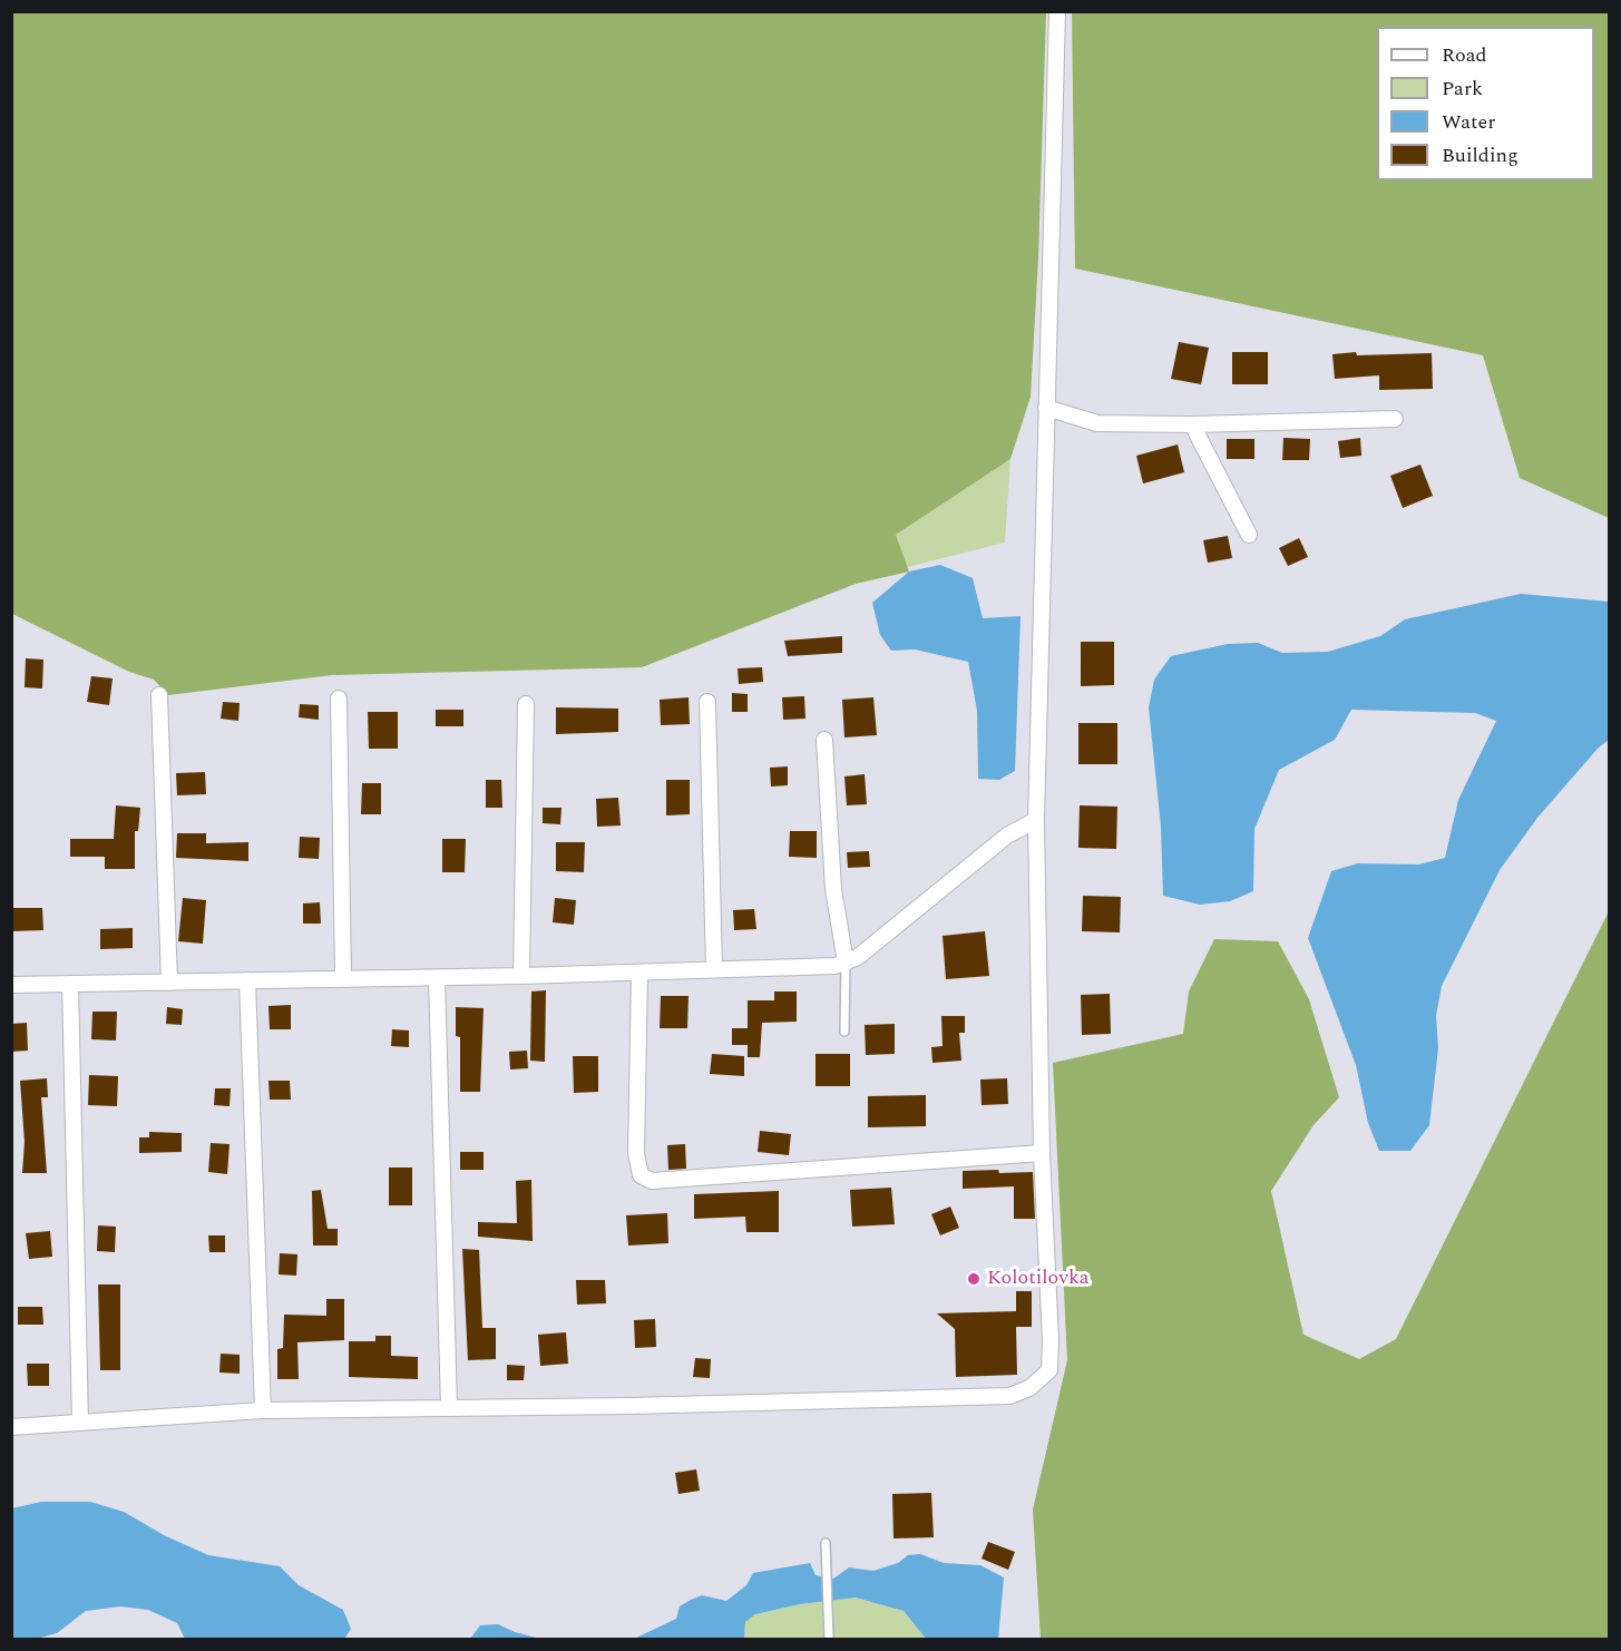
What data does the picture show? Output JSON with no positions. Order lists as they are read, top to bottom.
{
  "places": ["Kolotilovka"],
  "legend": [
    "Road",
    "Park",
    "Water",
    "Building"
  ]
}
